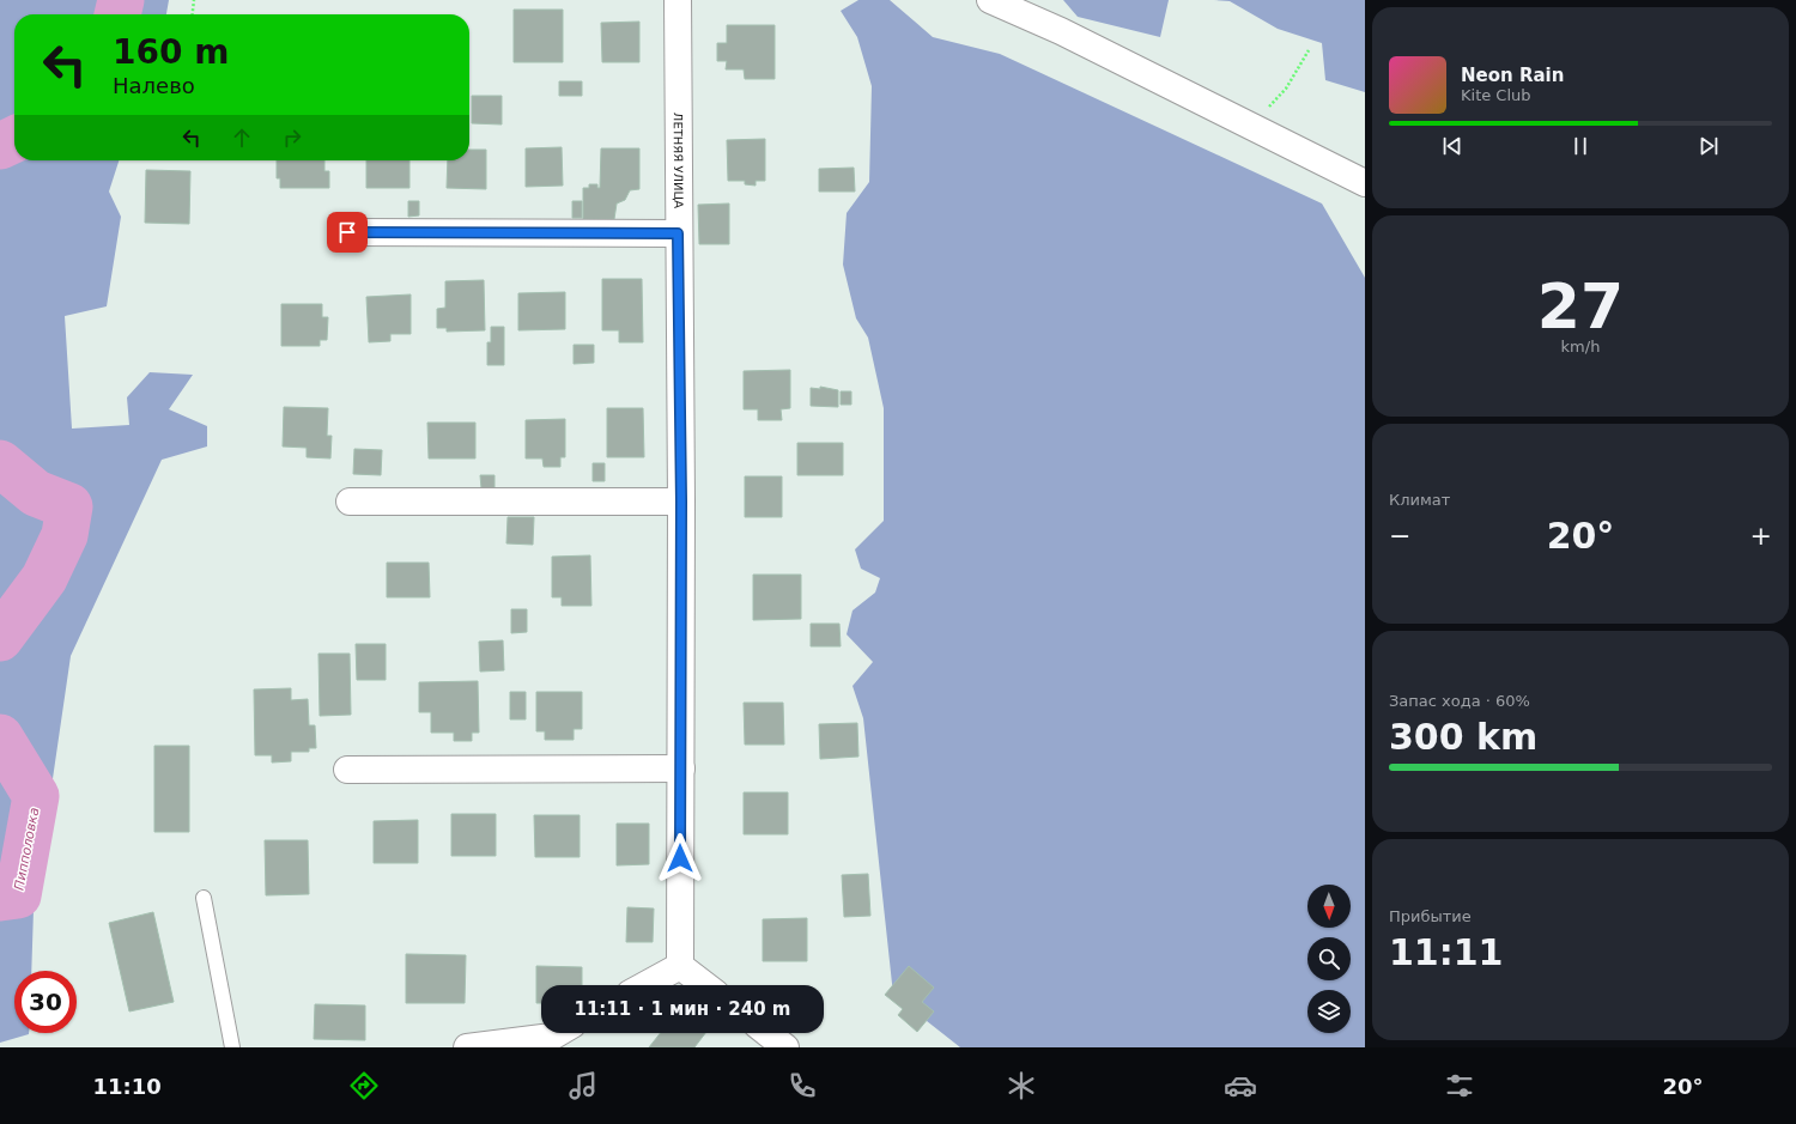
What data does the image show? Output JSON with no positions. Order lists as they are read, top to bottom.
{
  "streets": {
    "street": ["ЛЕТНЯЯ УЛИЦА"]
  },
  "water": ["Пипполовка"],
  "north": "bottom",
  "page": {
    "turn": ["160 m", "Налево"],
    "song": ["Neon Rain", "Kite Club"],
    "tile": [
      ["27", "km/h"],
      "Климат",
      ["Запас хода · 60%", "300 km"],
      ["Прибытие", "11:11"]
    ],
    "heat": ["−", "20°", "+"],
    "limit": "30",
    "trip": "11:11 · 1 мин · 240 m",
    "tabs": ["11:10", "20°"]
  }
}
